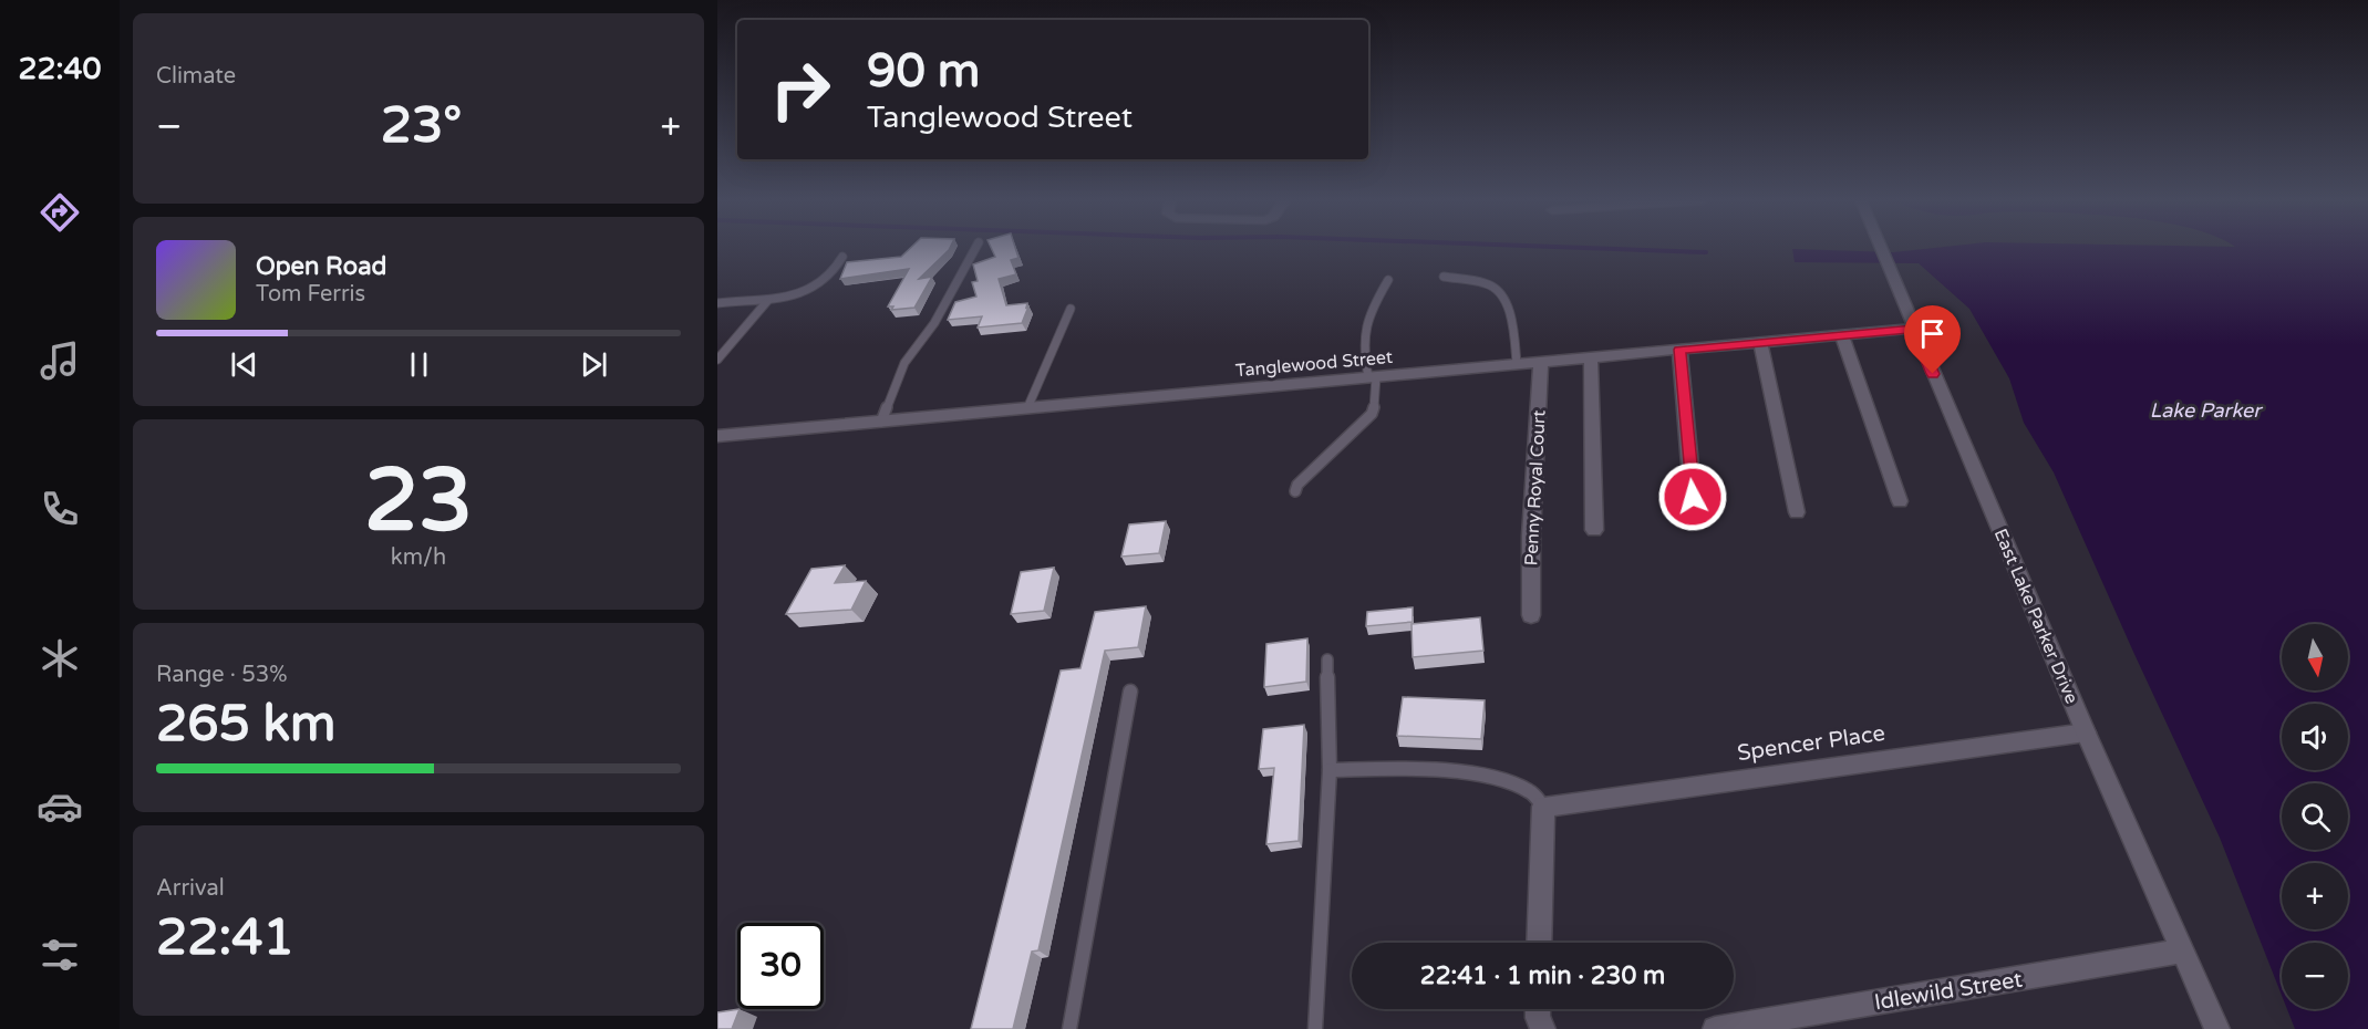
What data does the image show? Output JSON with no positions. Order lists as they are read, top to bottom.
{
  "streets": {
    "street": [
      "Tanglewood Street",
      "Penny Royal Court",
      "East Lake Parker Drive",
      "Spencer Place",
      "Idlewild Street"
    ]
  },
  "crossings": [
    ["Tanglewood Street", "Penny Royal Court"],
    ["Tanglewood Street", "East Lake Parker Drive"],
    ["East Lake Parker Drive", "Spencer Place"],
    ["East Lake Parker Drive", "Idlewild Street"]
  ],
  "water": ["Lake Parker"],
  "north": "bottom",
  "page": {
    "tabs": "22:40",
    "tile": [
      "Climate",
      ["23", "km/h"],
      ["Range · 53%", "265 km"],
      ["Arrival", "22:41"]
    ],
    "turn": ["90 m", "Tanglewood Street"],
    "heat": ["−", "23°", "+"],
    "song": ["Open Road", "Tom Ferris"],
    "map_buttons": ["+", "−"],
    "limit": "30",
    "trip": "22:41 · 1 min · 230 m"
  }
}
